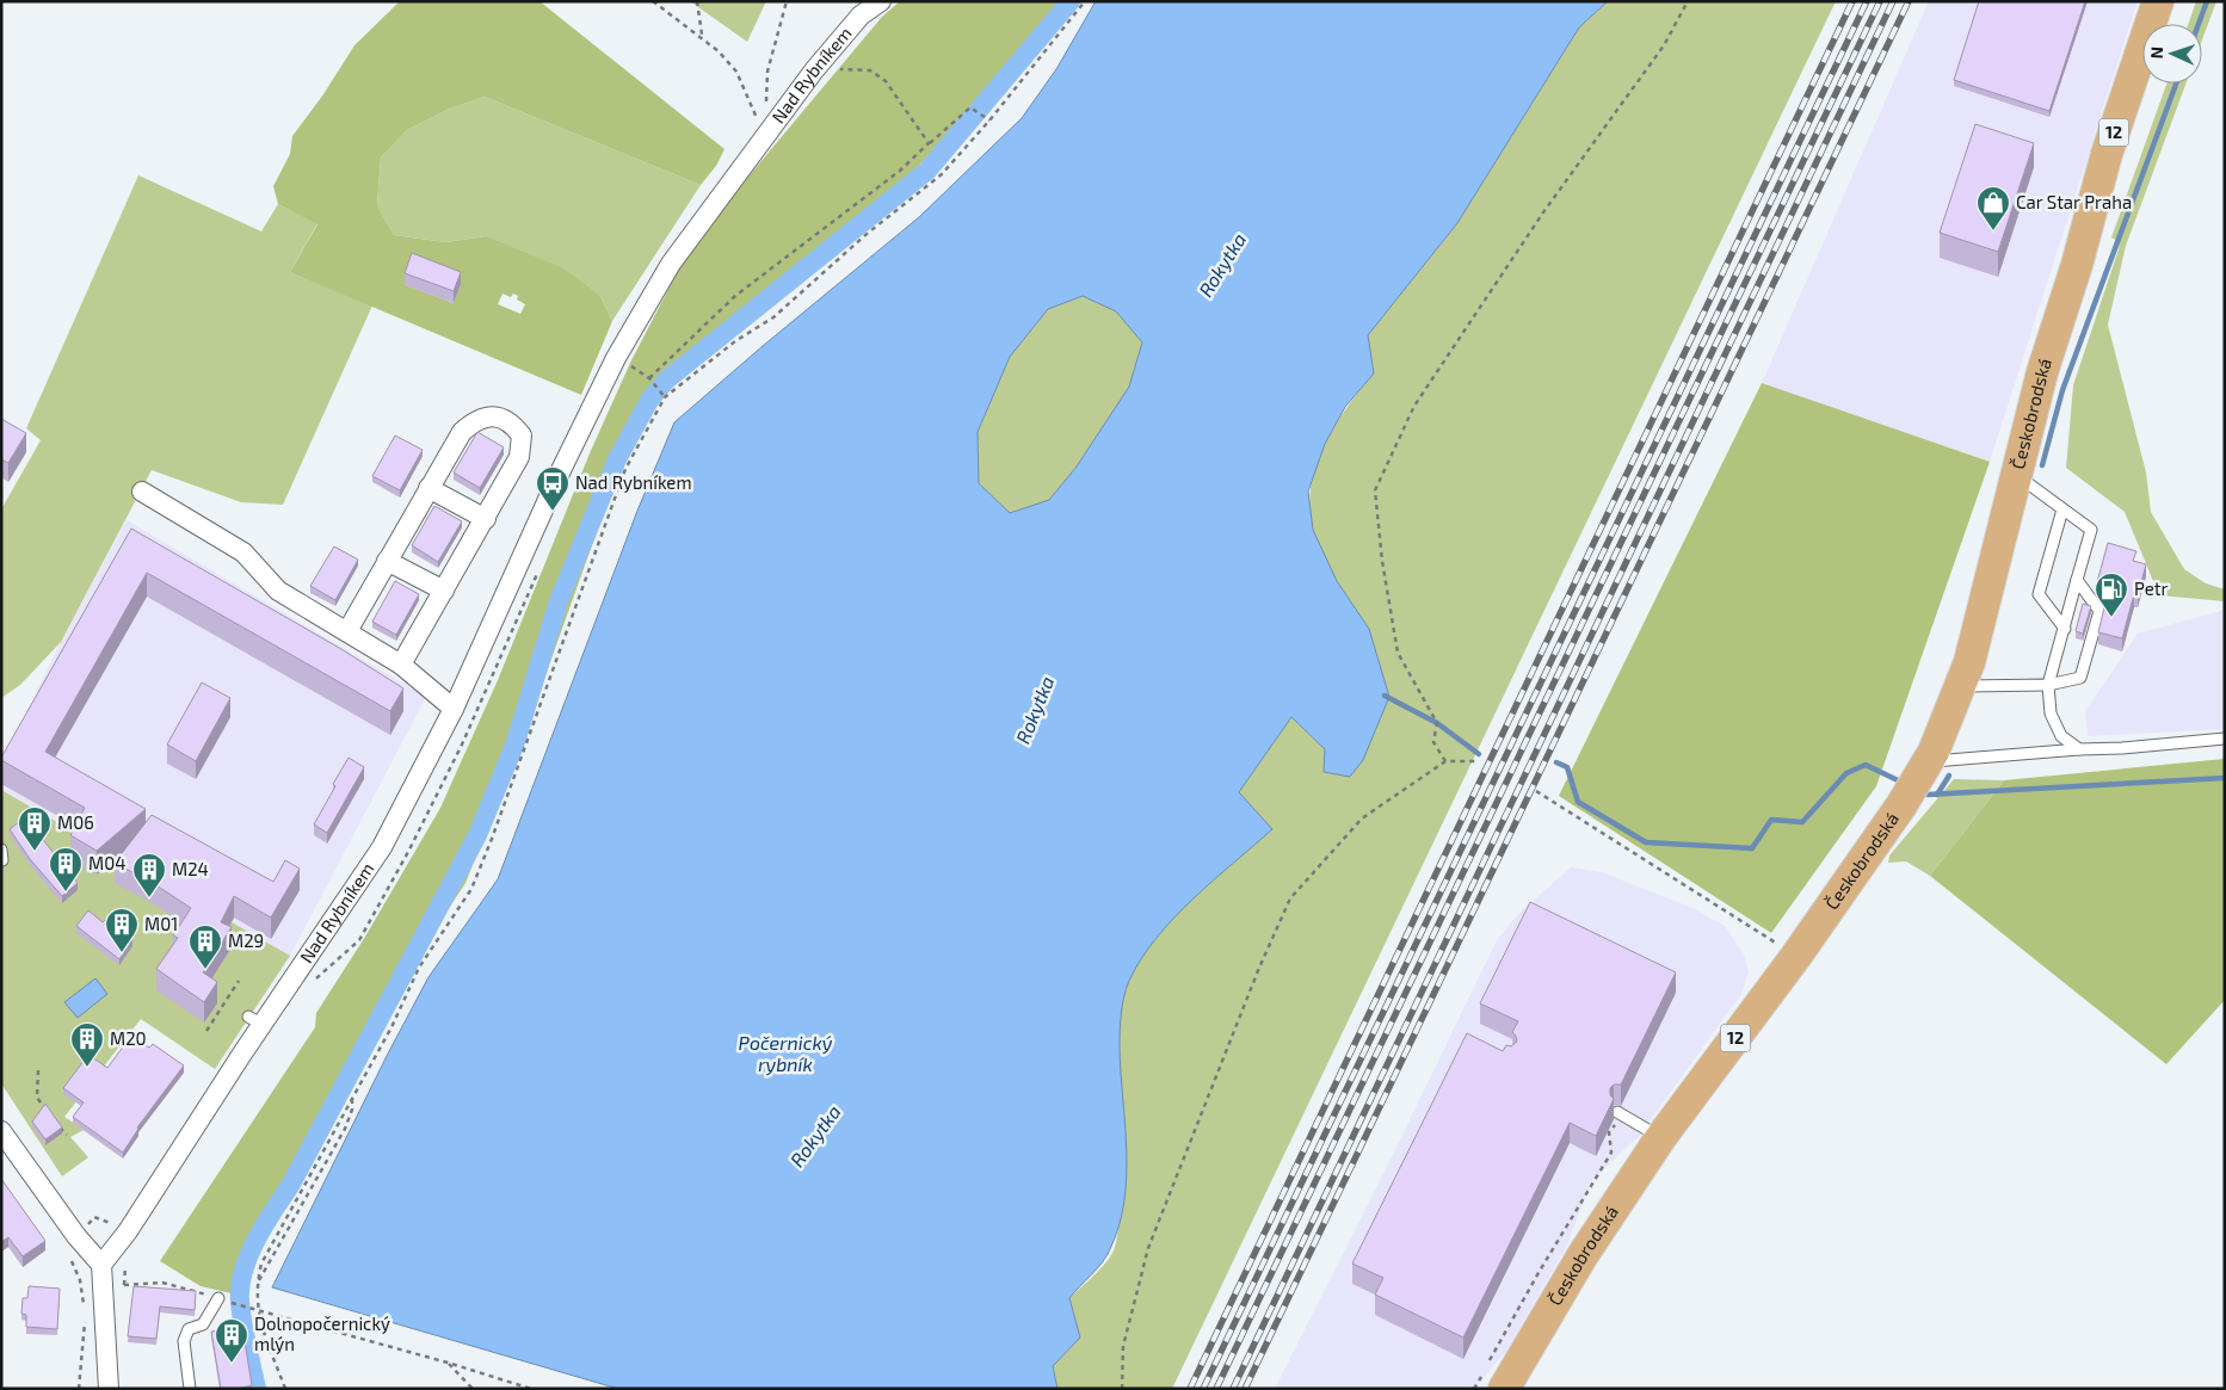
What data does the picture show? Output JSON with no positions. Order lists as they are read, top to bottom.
{
  "streets": {
    "main road": ["12", "Českobrodská"],
    "street": ["Nad Rybníkem"]
  },
  "water": ["Rokytka", "Počernický rybník"],
  "places": {
    "shop": ["Car Star Praha"],
    "bus stop": ["Nad Rybníkem"],
    "fuel station": ["Petr"],
    "building": [
      "M06",
      "M04",
      "M24",
      "M01",
      "M29",
      "M20",
      "Dolnopočernický mlýn"
    ]
  },
  "north": "left"
}
